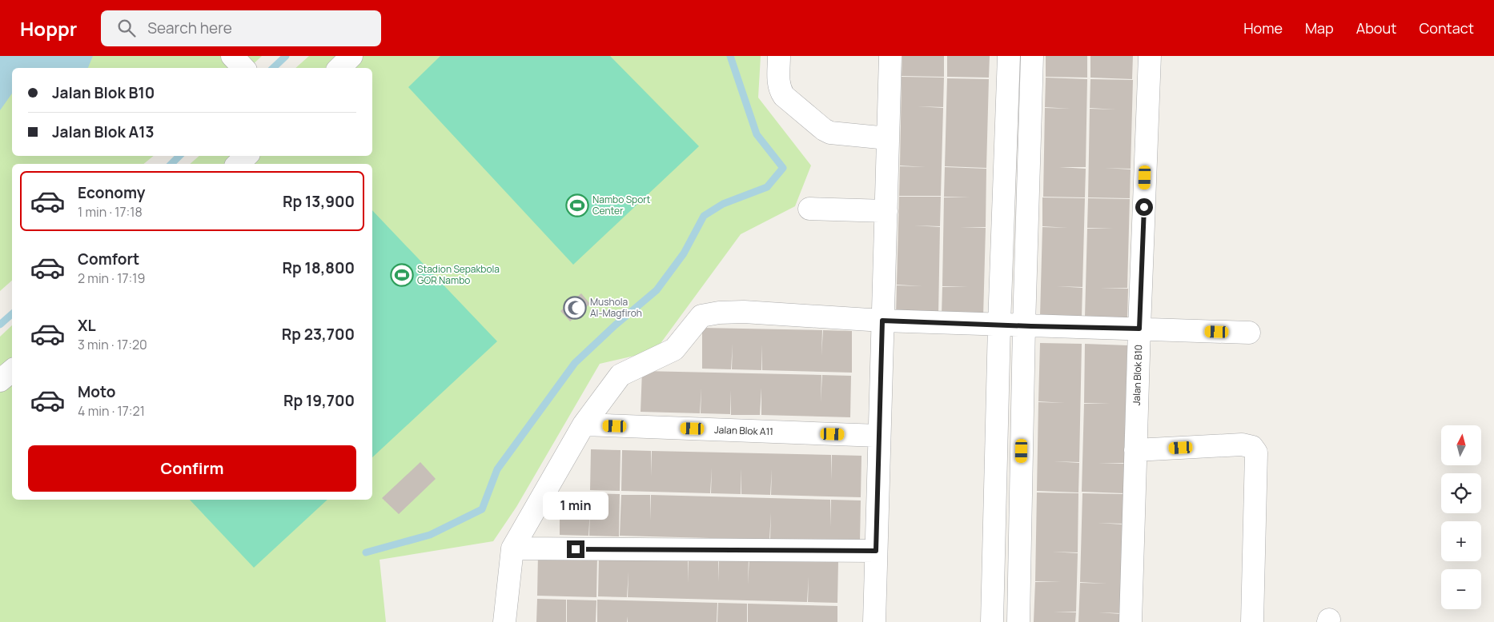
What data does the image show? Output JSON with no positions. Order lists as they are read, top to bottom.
{
  "streets": {
    "street": ["Jalan Blok B10", "Jalan Blok A11"]
  },
  "places": {
    "sports": ["Nambo Sport Center", "Stadion Sepakbola GOR Nambo"],
    "mosque": ["Mushola Al-Magfiroh"]
  },
  "north": "top",
  "page": {
    "header": "Hoppr",
    "search": "Search here",
    "nav": [
      "Home",
      "Map",
      "About",
      "Contact"
    ],
    "banner": ["Jalan Blok B10", "Jalan Blok A13"],
    "list": [
      {
        "name": "Economy",
        "note": "1 min · 17:18",
        "value": "Rp 13,900"
      },
      {
        "name": "Comfort",
        "note": "2 min · 17:19",
        "value": "Rp 18,800"
      },
      {
        "name": "XL",
        "note": "3 min · 17:20",
        "value": "Rp 23,700"
      },
      {
        "name": "Moto",
        "note": "4 min · 17:21",
        "value": "Rp 19,700"
      }
    ],
    "map_buttons": ["+", "−"],
    "buttons": "Confirm",
    "bubble": "1 min"
  }
}
